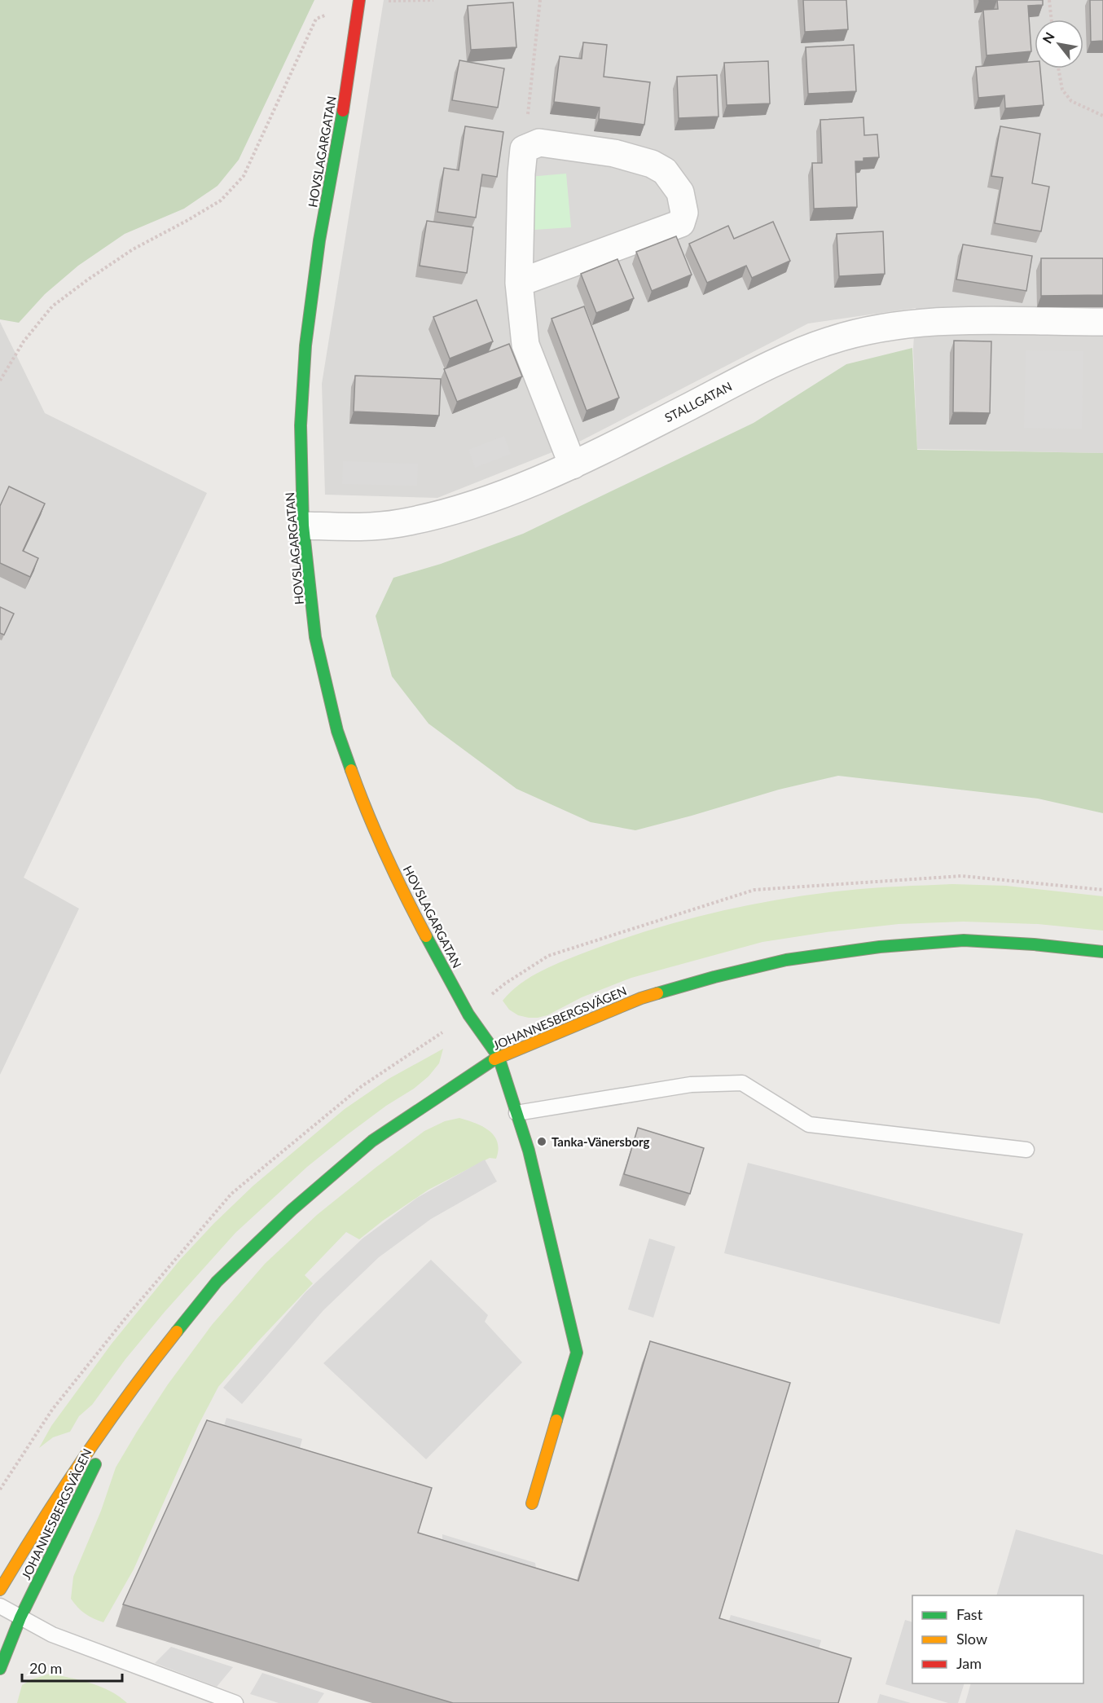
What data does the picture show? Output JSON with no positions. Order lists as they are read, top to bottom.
{
  "streets": {
    "street": ["HOVSLAGARGATAN", "STALLGATAN", "JOHANNESBERGSVÄGEN"]
  },
  "crossings": [
    ["HOVSLAGARGATAN", "STALLGATAN"],
    ["HOVSLAGARGATAN", "JOHANNESBERGSVÄGEN"]
  ],
  "places": ["Tanka-Vänersborg"],
  "legend": ["Fast", "Slow", "Jam"],
  "scale_bar": "20 m",
  "north": "top left"
}
